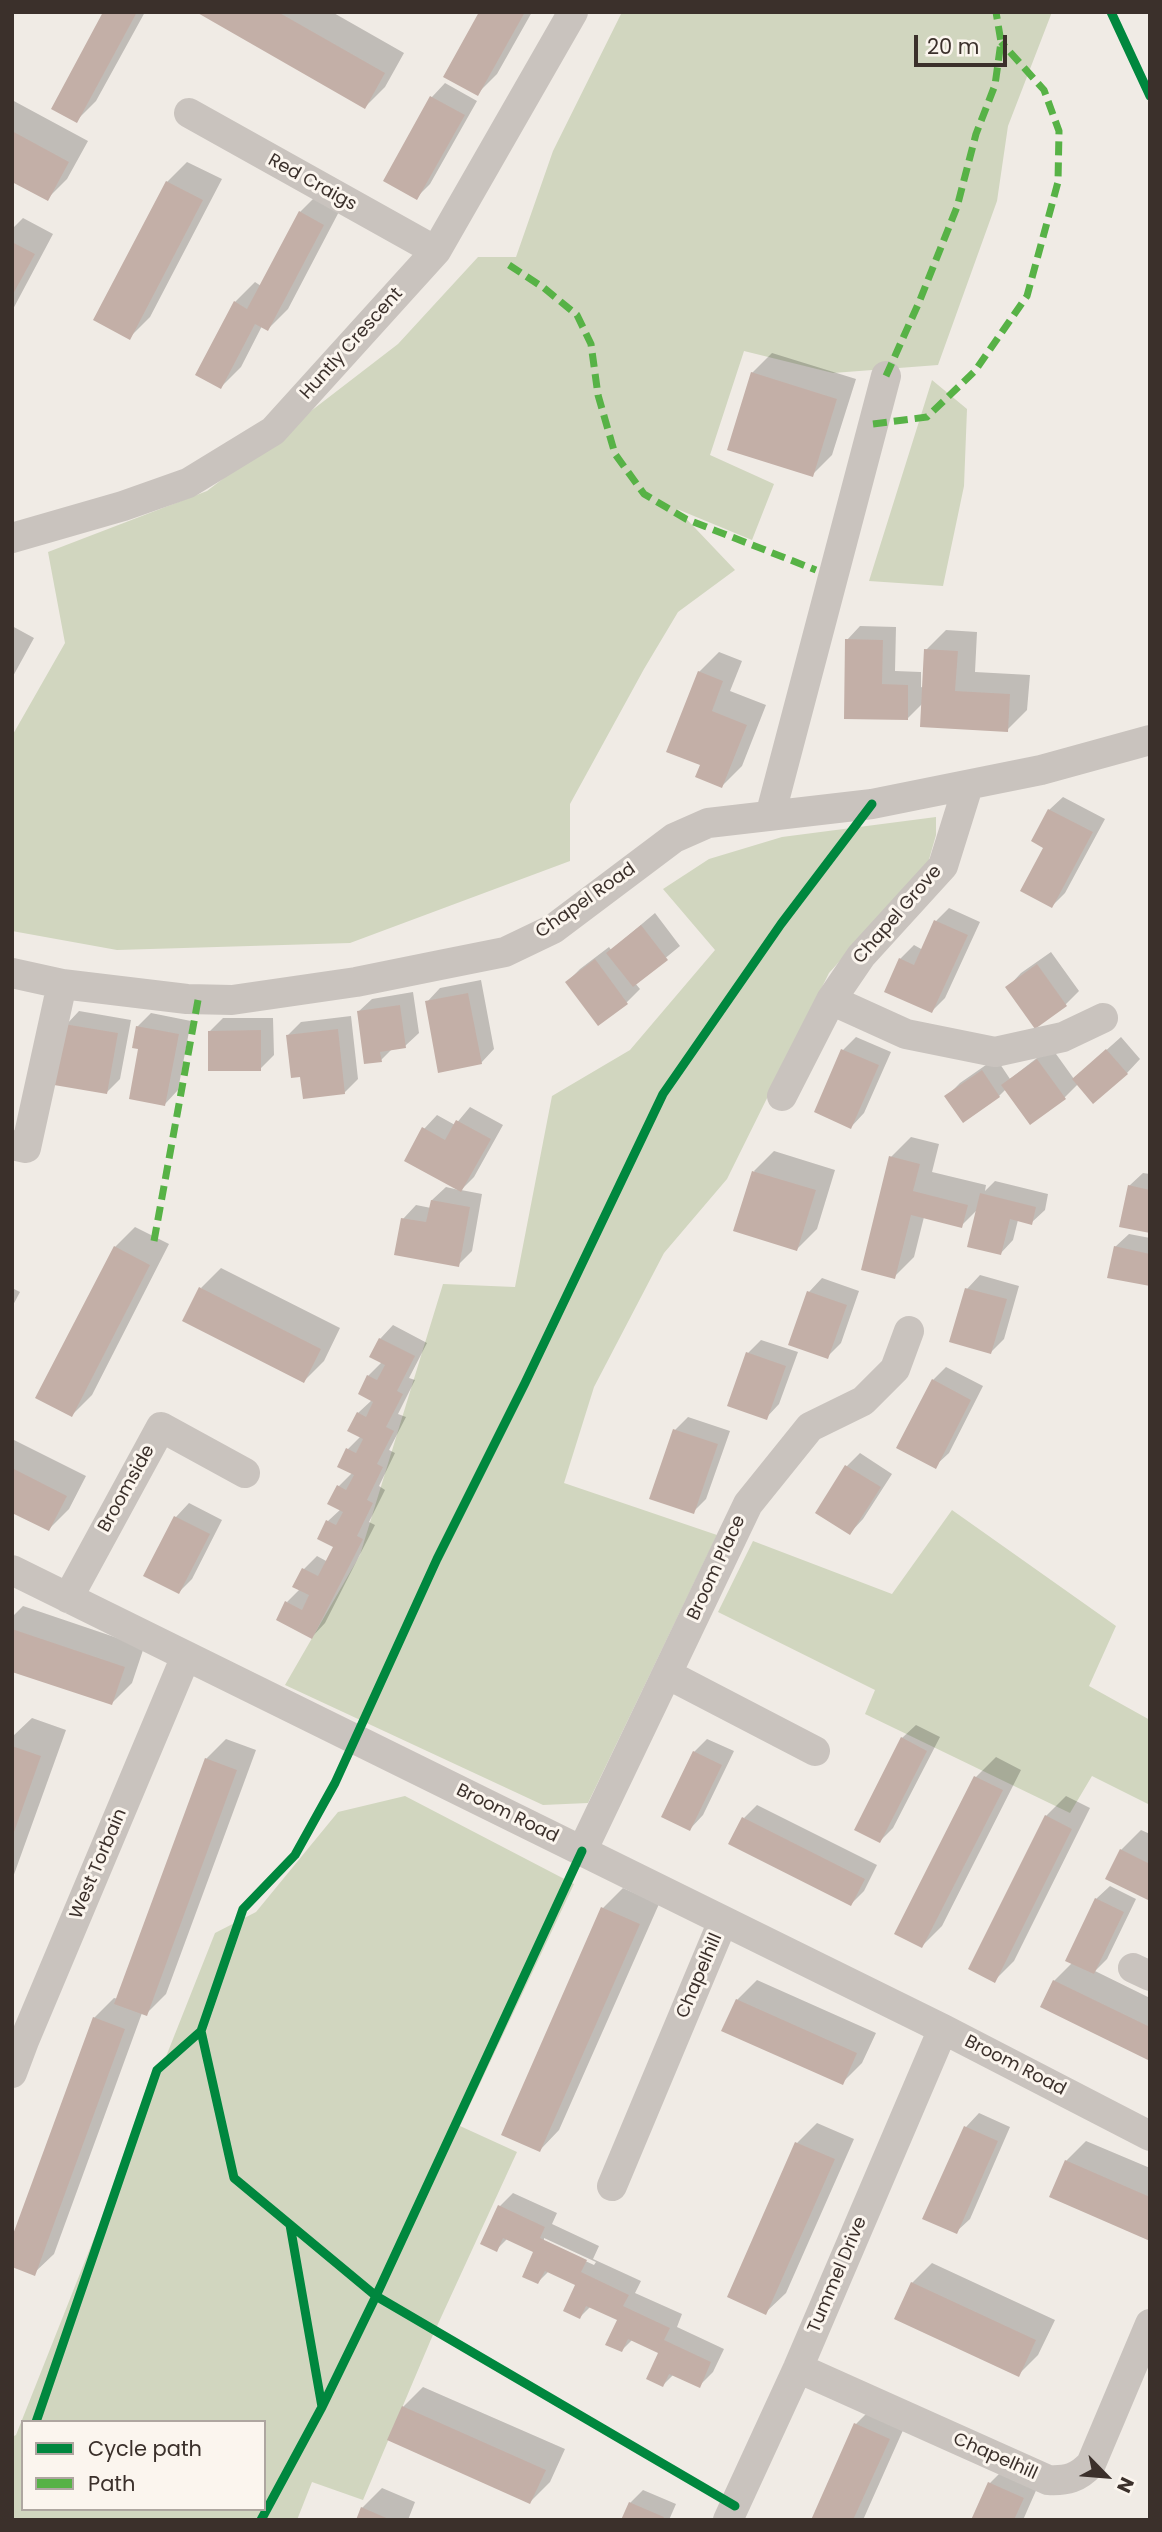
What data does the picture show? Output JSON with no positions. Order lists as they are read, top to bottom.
{
  "streets": {
    "street": [
      "Red Craigs",
      "Huntly Crescent",
      "Chapel Road",
      "Chapel Grove",
      "Broomside",
      "Broom Place",
      "Broom Road",
      "West Torbain",
      "Chapelhill",
      "Tummel Drive"
    ]
  },
  "crossings": [
    ["Red Craigs", "Huntly Crescent"],
    ["Chapel Road", "Chapel Grove"],
    ["Broomside", "Broom Road"],
    ["Broom Place", "Broom Road"],
    ["Broom Road", "West Torbain"],
    ["Broom Road", "Chapelhill"],
    ["Broom Road", "Tummel Drive"],
    ["Chapelhill", "Tummel Drive"]
  ],
  "legend": ["Cycle path", "Path"],
  "scale_bar": "20 m",
  "north": "bottom right"
}
